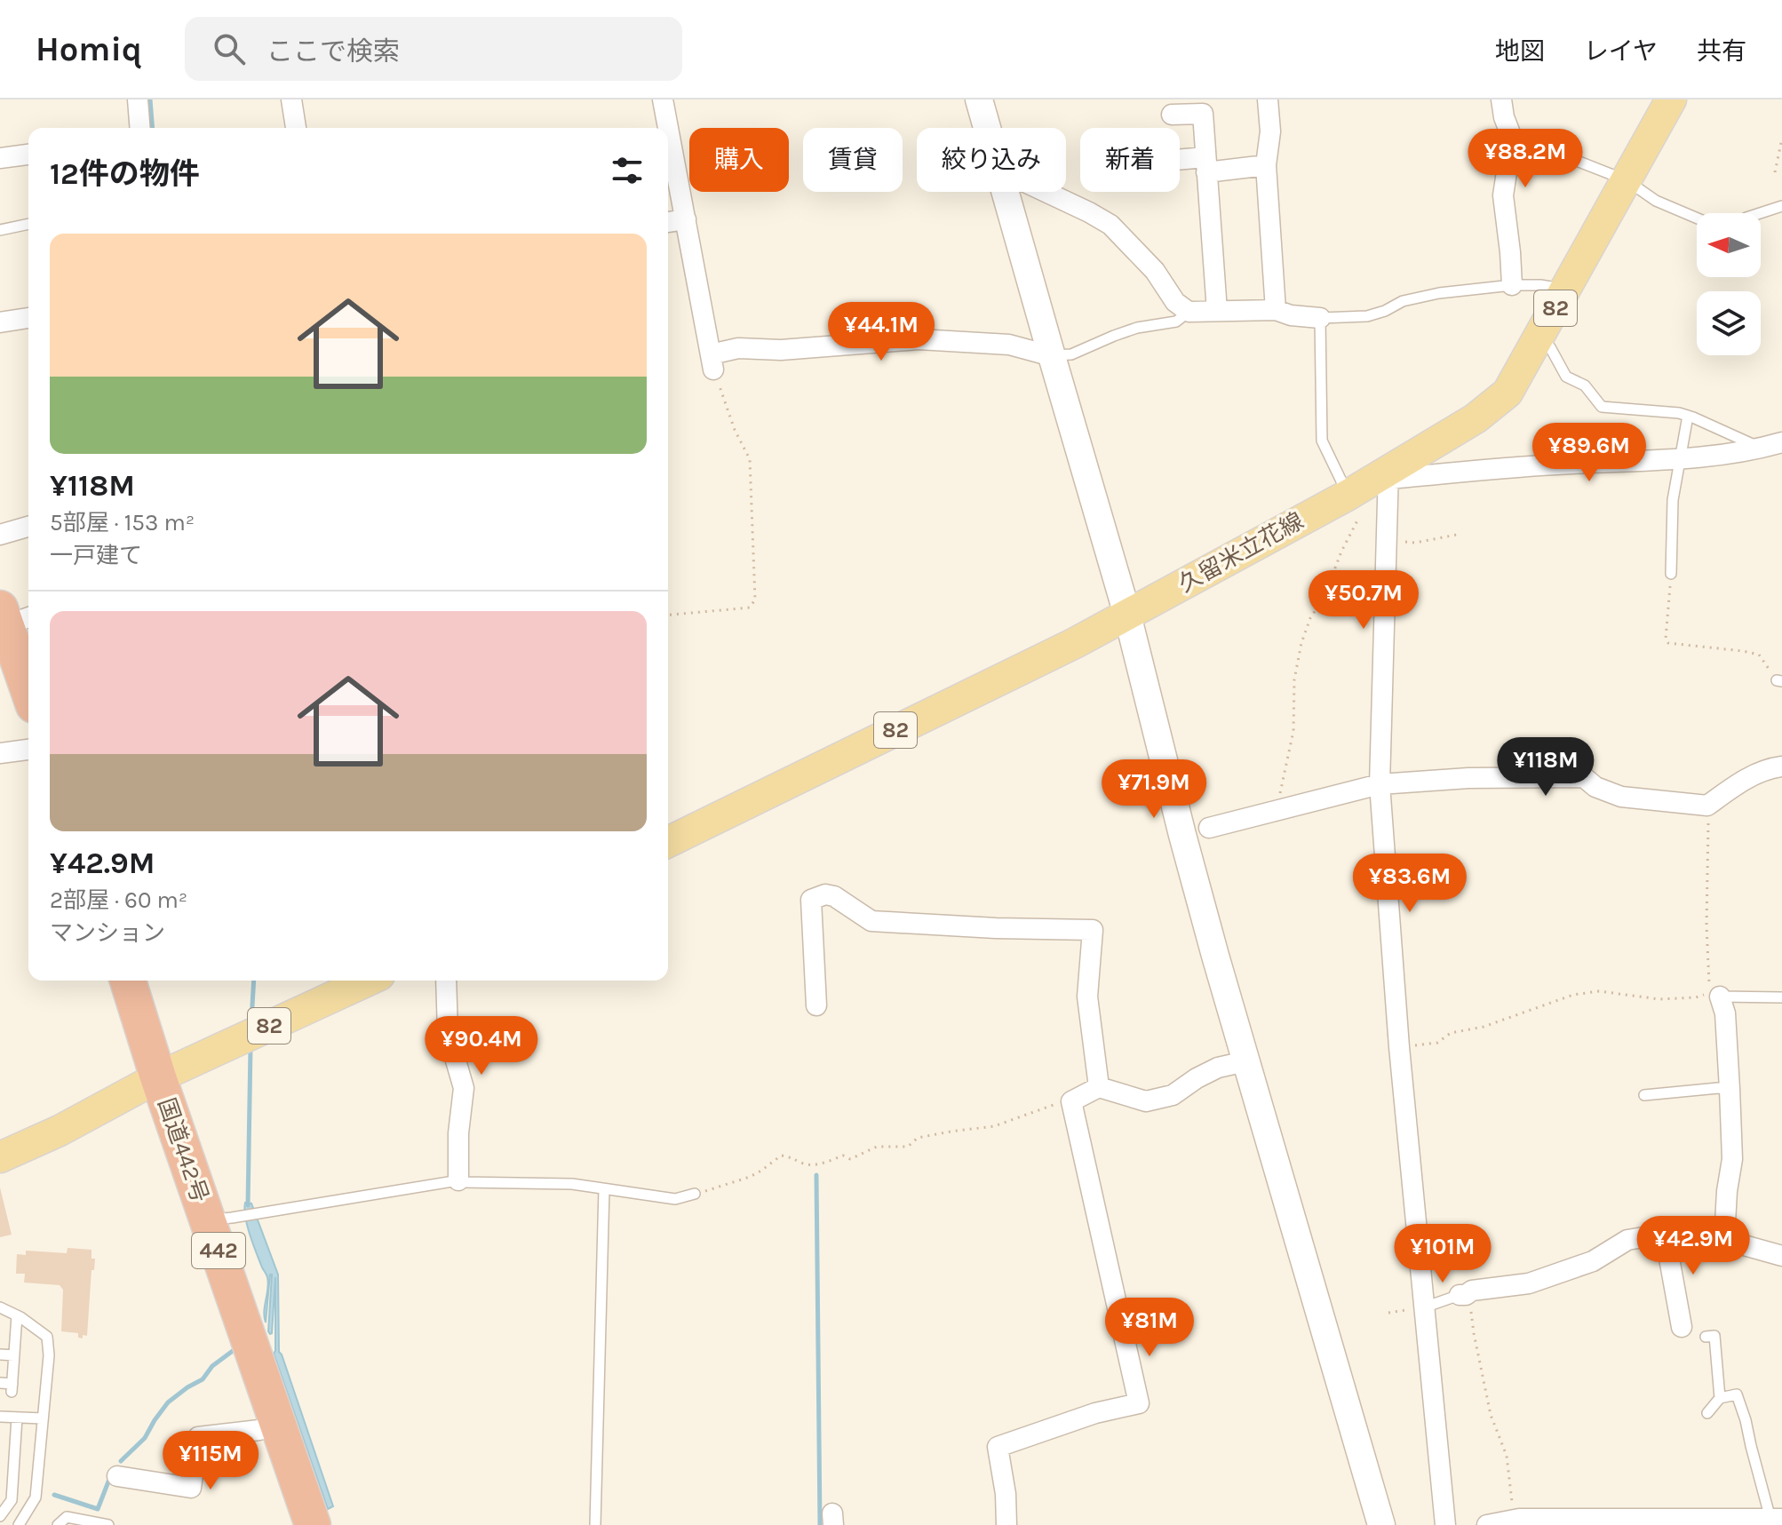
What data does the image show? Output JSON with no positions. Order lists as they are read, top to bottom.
{
  "streets": {
    "highway": ["国道442号", "442"],
    "main road": ["82", "久留米立花線"]
  },
  "crossings": [
    ["82", "国道442号"]
  ],
  "north": "left",
  "page": {
    "header": "Homiq",
    "search": "ここで検索",
    "nav": ["地図", "レイヤ", "共有"],
    "chip": [
      "購入",
      "賃貸",
      "絞り込み",
      "新着"
    ],
    "heading": "12件の物件",
    "price": [
      "¥88.2M",
      "¥44.1M",
      "¥89.6M",
      "¥50.7M",
      "¥118M",
      "¥71.9M",
      "¥83.6M",
      "¥90.4M",
      "¥42.9M",
      "¥101M",
      "¥81M",
      "¥115M"
    ],
    "list": [
      {
        "name": "¥118M",
        "note": "5部屋 · 153 m² · 一戸建て"
      },
      {
        "name": "¥42.9M",
        "note": "2部屋 · 60 m² · マンション"
      }
    ]
  }
}
